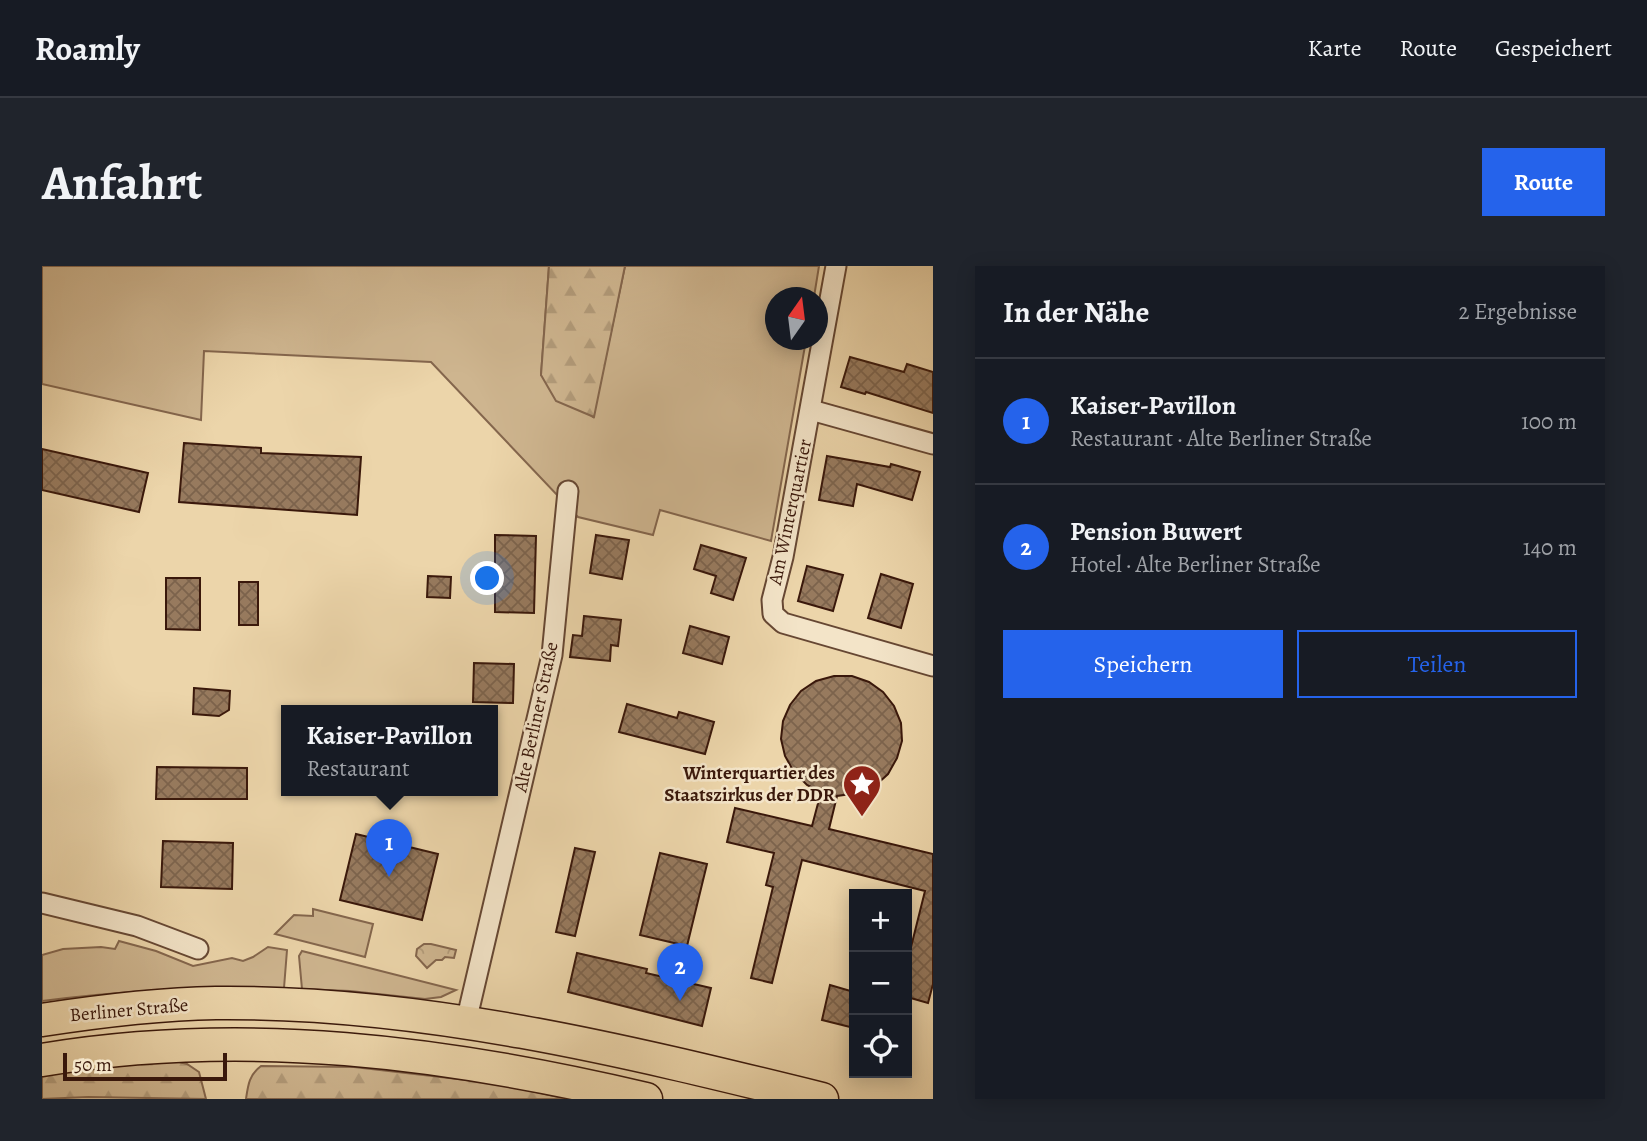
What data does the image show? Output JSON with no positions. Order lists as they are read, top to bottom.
{
  "streets": {
    "main road": ["Berliner Straße"],
    "street": ["Am Winterquartier", "Alte Berliner Straße"]
  },
  "crossings": [
    ["Alte Berliner Straße", "Berliner Straße"]
  ],
  "places": {
    "place": ["Winterquartier des Staatszirkus der DDR"]
  },
  "scale_bar": "50 m",
  "north": "top",
  "page": {
    "header": "Roamly",
    "nav": ["Karte", "Route", "Gespeichert"],
    "buttons": [
      "Route",
      ["Speichern", "Teilen"]
    ],
    "title": "Anfahrt",
    "heading": ["In der Nähe", "2 Ergebnisse"],
    "list": [
      {
        "mark": "1",
        "name": "Kaiser-Pavillon",
        "note": "Restaurant · Alte Berliner Straße",
        "value": "100 m"
      },
      {
        "mark": "2",
        "name": "Pension Buwert",
        "note": "Hotel · Alte Berliner Straße",
        "value": "140 m"
      }
    ],
    "popup": ["Kaiser-Pavillon", "Restaurant"],
    "pins": ["1", "2"],
    "map_buttons": ["+", "−"],
    "scale": "50 m"
  }
}
